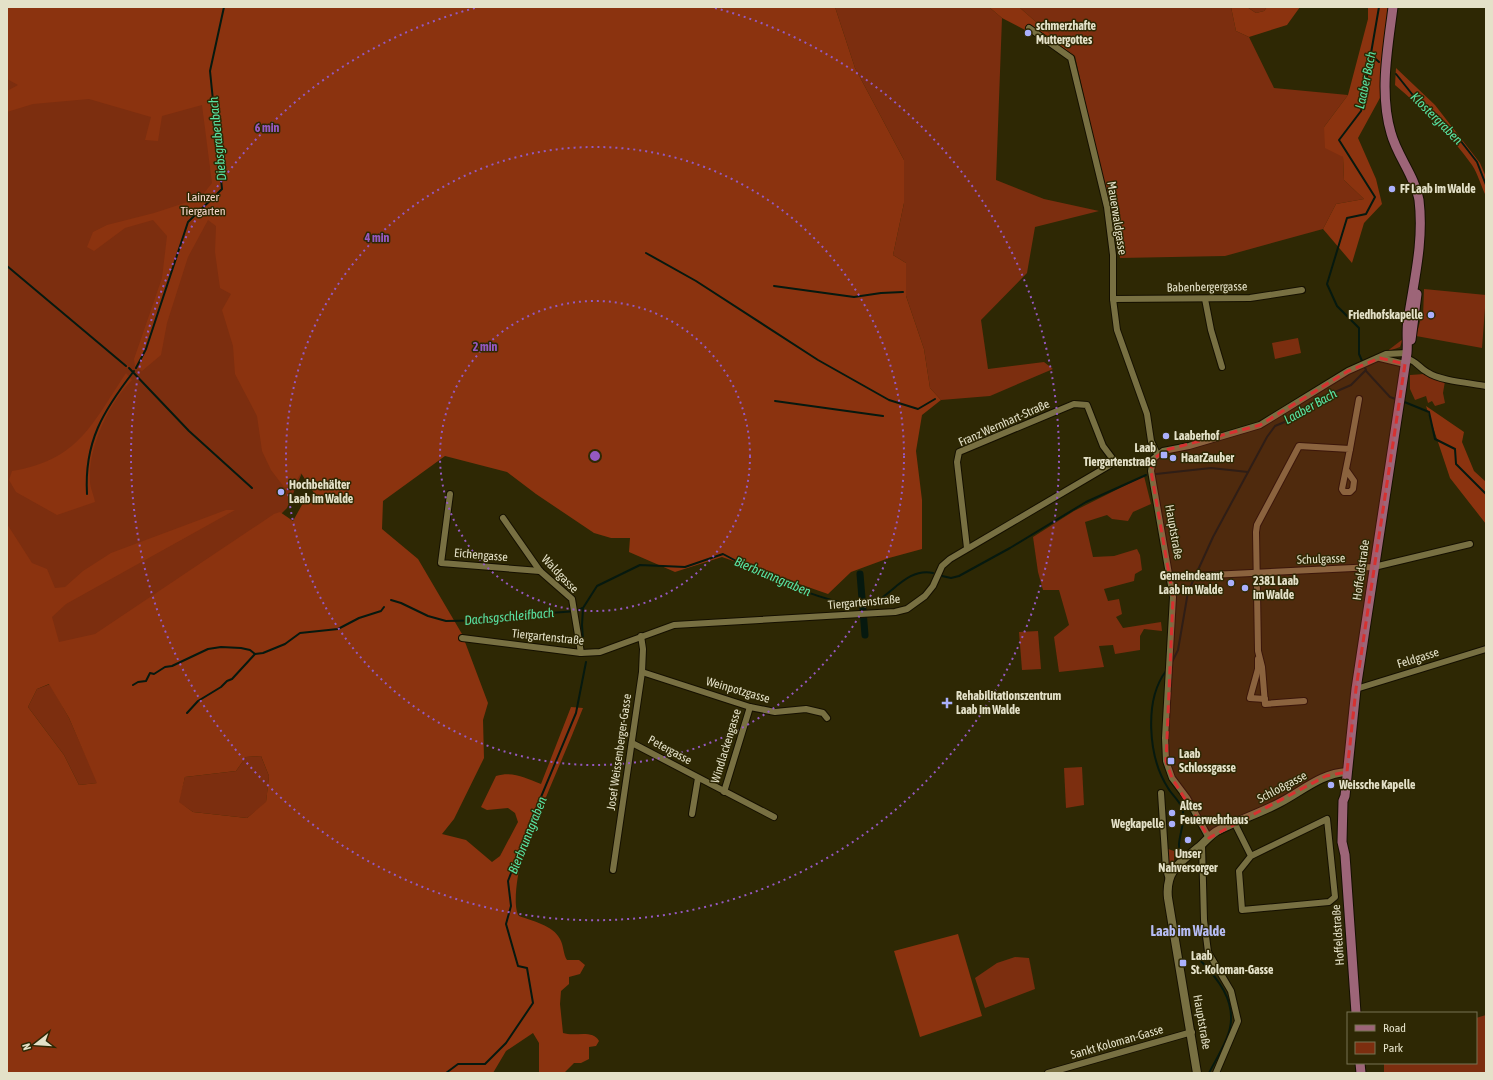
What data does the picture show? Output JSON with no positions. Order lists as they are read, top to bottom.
{
  "streets": {
    "main road": ["Hoffeldstraße"],
    "street": [
      "Mauerwaldgasse",
      "Babenbergergasse",
      "Franz Wernhart-Straße",
      "Hauptstraße",
      "Eichengasse",
      "Schulgasse",
      "Waldgasse",
      "Tiergartenstraße",
      "Feldgasse",
      "Weinpotzgasse",
      "Windlackengasse",
      "Petergasse",
      "Josef Weissenberger-Gasse",
      "Schloßgasse",
      "Sankt Koloman-Gasse"
    ]
  },
  "crossings": [
    ["Mauerwaldgasse", "Babenbergergasse"],
    ["Franz Wernhart-Straße", "Tiergartenstraße"],
    ["Hauptstraße", "Schulgasse"],
    ["Hauptstraße", "Schloßgasse"],
    ["Hauptstraße", "Sankt Koloman-Gasse"],
    ["Eichengasse", "Waldgasse"],
    ["Schulgasse", "Hoffeldstraße"],
    ["Hoffeldstraße", "Feldgasse"],
    ["Hoffeldstraße", "Schloßgasse"],
    ["Waldgasse", "Tiergartenstraße"],
    ["Tiergartenstraße", "Josef Weissenberger-Gasse"],
    ["Weinpotzgasse", "Windlackengasse"],
    ["Weinpotzgasse", "Josef Weissenberger-Gasse"],
    ["Windlackengasse", "Petergasse"],
    ["Petergasse", "Josef Weissenberger-Gasse"]
  ],
  "districts": ["Laab im Walde"],
  "water": [
    "Laaber Bach",
    "Klostergraben",
    "Diebsgrabenbach",
    "Bierbrunngraben",
    "Dachsgschleifbach"
  ],
  "parks": ["Lainzer Tiergarten"],
  "places": {
    "other": [
      "schmerzhafte Muttergottes",
      "FF Laab im Walde",
      "Friedhofskapelle",
      "Laaberhof",
      "HaarZauber",
      "Hochbehälter Laab im Walde",
      "Gemeindeamt Laab im Walde",
      "2381 Laab im Walde",
      "Weissche Kapelle",
      "Altes Feuerwehrhaus",
      "Wegkapelle",
      "Unser Nahversorger"
    ],
    "transit": ["Laab Tiergartenstraße", "Laab Schlossgasse", "Laab St.-Koloman-Gasse"],
    "health": ["Rehabilitationszentrum Laab im Walde"]
  },
  "legend": ["Road", "Park"],
  "north": "left",
  "rings": ["6 min", "4 min", "2 min"]
}
